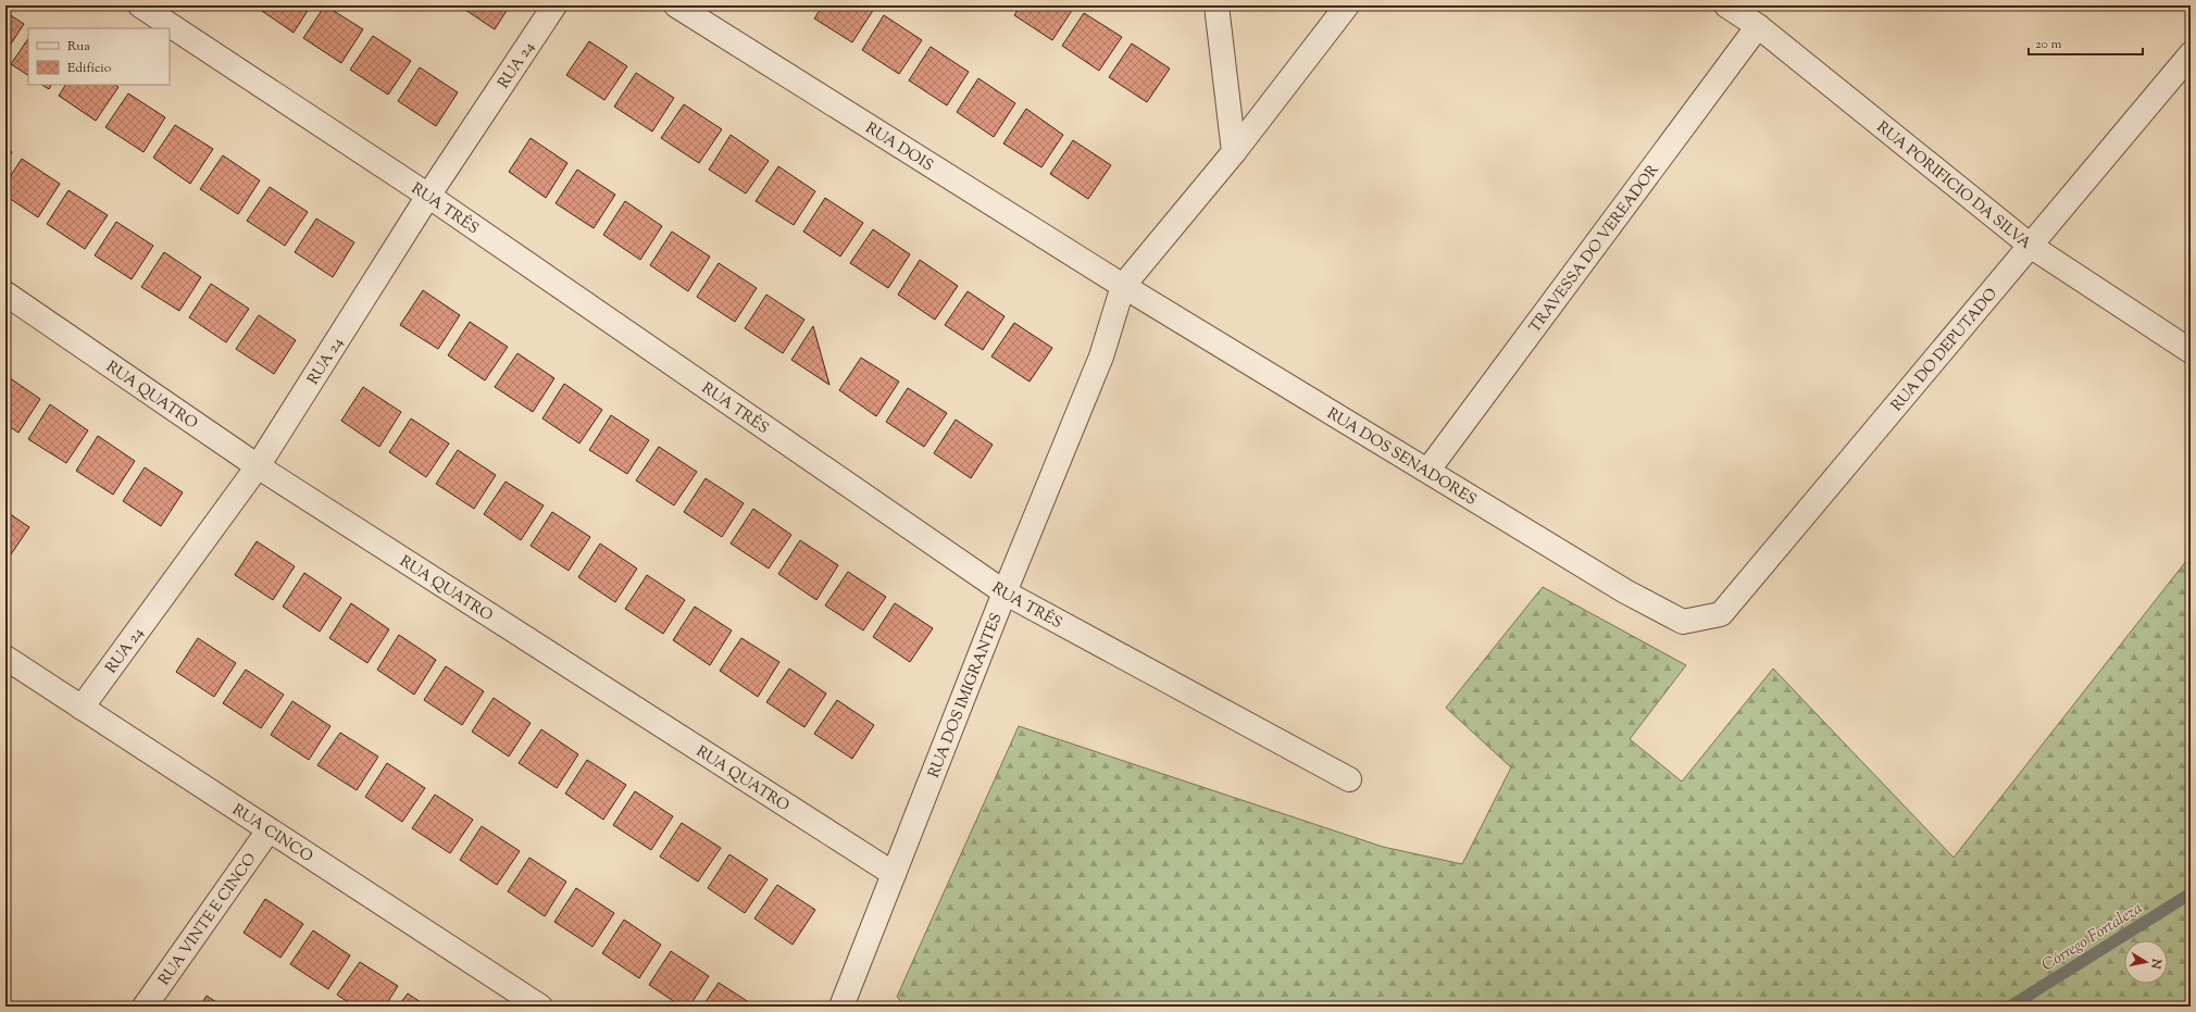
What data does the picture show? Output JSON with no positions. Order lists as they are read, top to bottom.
{
  "streets": {
    "street": [
      "RUA 24",
      "RUA DOIS",
      "RUA PORIFICIO DA SILVA",
      "RUA TRÊS",
      "TRAVESSA DO VEREADOR",
      "RUA DO DEPUTADO",
      "RUA QUATRO",
      "RUA DOS SENADORES",
      "RUA DOS IMIGRANTES",
      "RUA CINCO",
      "RUA VINTE E CINCO"
    ]
  },
  "crossings": [
    ["RUA 24", "RUA TRÊS"],
    ["RUA 24", "RUA QUATRO"],
    ["RUA 24", "RUA CINCO"],
    ["RUA DOIS", "RUA DOS SENADORES"],
    ["RUA DOIS", "RUA DOS IMIGRANTES"],
    ["RUA PORIFICIO DA SILVA", "TRAVESSA DO VEREADOR"],
    ["RUA PORIFICIO DA SILVA", "RUA DO DEPUTADO"],
    ["RUA TRÊS", "RUA DOS IMIGRANTES"],
    ["TRAVESSA DO VEREADOR", "RUA DOS SENADORES"],
    ["RUA DO DEPUTADO", "RUA DOS SENADORES"],
    ["RUA QUATRO", "RUA DOS IMIGRANTES"],
    ["RUA DOS SENADORES", "RUA DOS IMIGRANTES"],
    ["RUA CINCO", "RUA VINTE E CINCO"]
  ],
  "water": ["Córrego Fortaleza"],
  "legend": ["Rua", "Edifício"],
  "scale_bar": "20 m",
  "north": "right"
}
